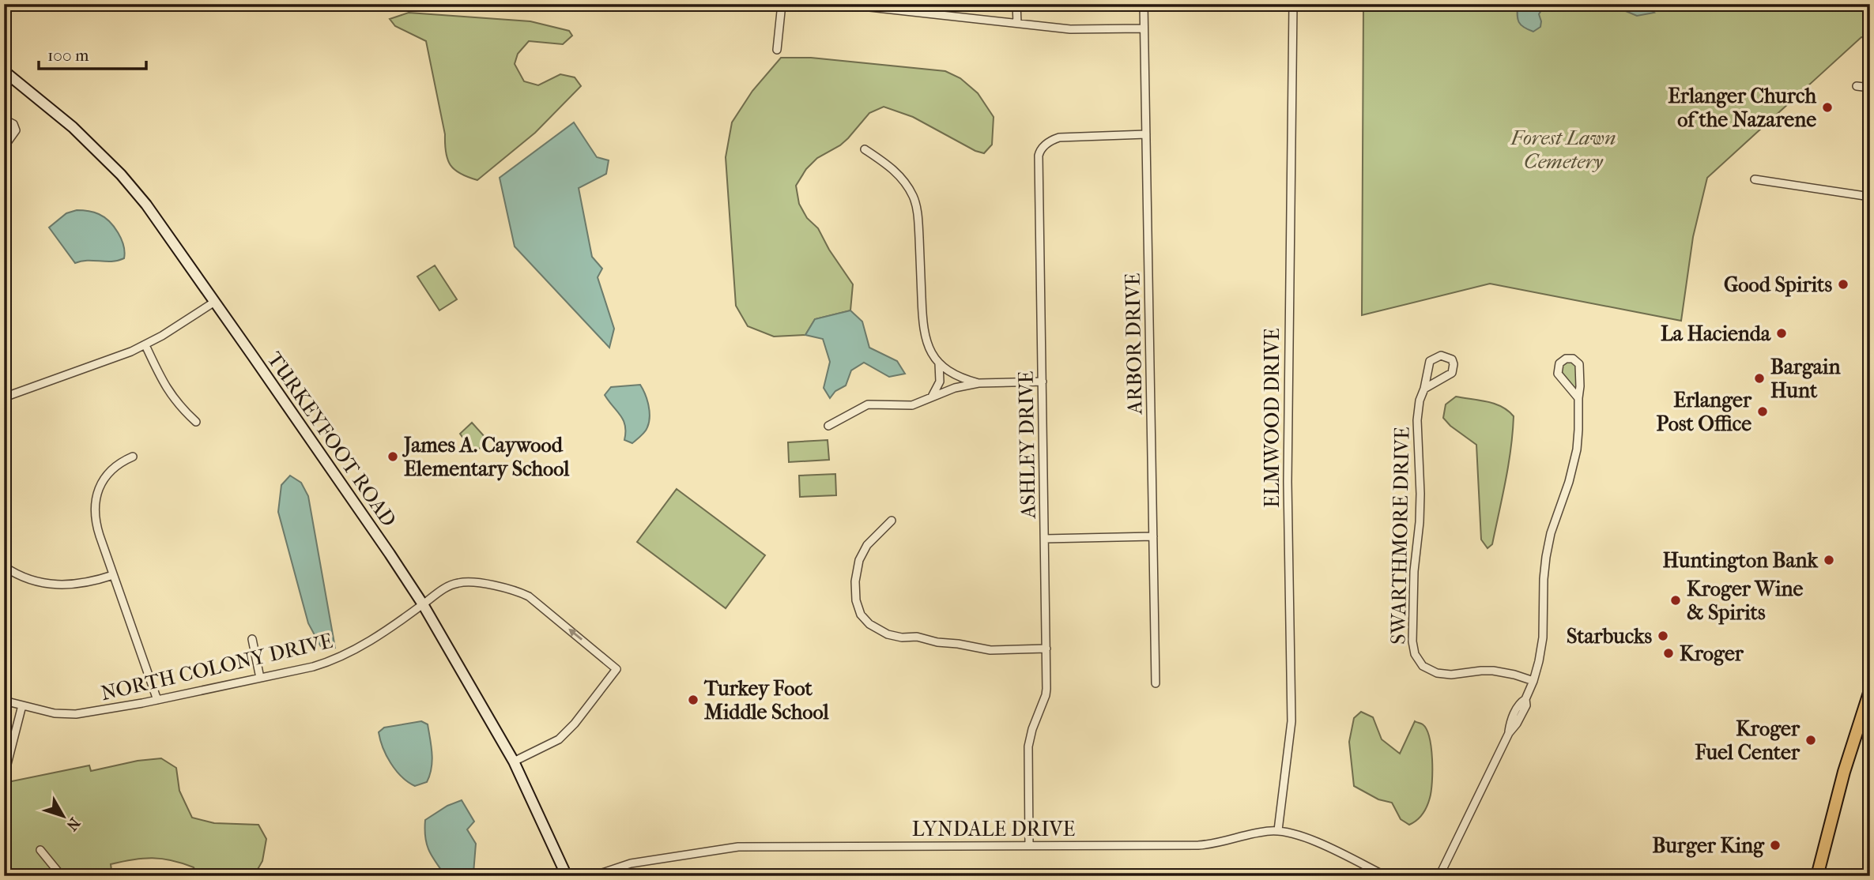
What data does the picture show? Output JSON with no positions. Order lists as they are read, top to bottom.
{
  "streets": {
    "main road": ["TURKEYFOOT ROAD"],
    "street": [
      "ARBOR DRIVE",
      "ELMWOOD DRIVE",
      "ASHLEY DRIVE",
      "SWARTHMORE DRIVE",
      "NORTH COLONY DRIVE",
      "LYNDALE DRIVE"
    ]
  },
  "crossings": [
    ["ARBOR DRIVE", "ASHLEY DRIVE"],
    ["ELMWOOD DRIVE", "LYNDALE DRIVE"],
    ["TURKEYFOOT ROAD", "NORTH COLONY DRIVE"],
    ["ASHLEY DRIVE", "LYNDALE DRIVE"]
  ],
  "parks": ["Forest Lawn Cemetery"],
  "places": [
    "Erlanger Church of the Nazarene",
    "Good Spirits",
    "La Hacienda",
    "Bargain Hunt",
    "Erlanger Post Office",
    "James A. Caywood Elementary School",
    "Huntington Bank",
    "Kroger Wine & Spirits",
    "Starbucks",
    "Kroger",
    "Turkey Foot Middle School",
    "Kroger Fuel Center",
    "Burger King"
  ],
  "scale_bar": "100 m",
  "north": "bottom right"
}
